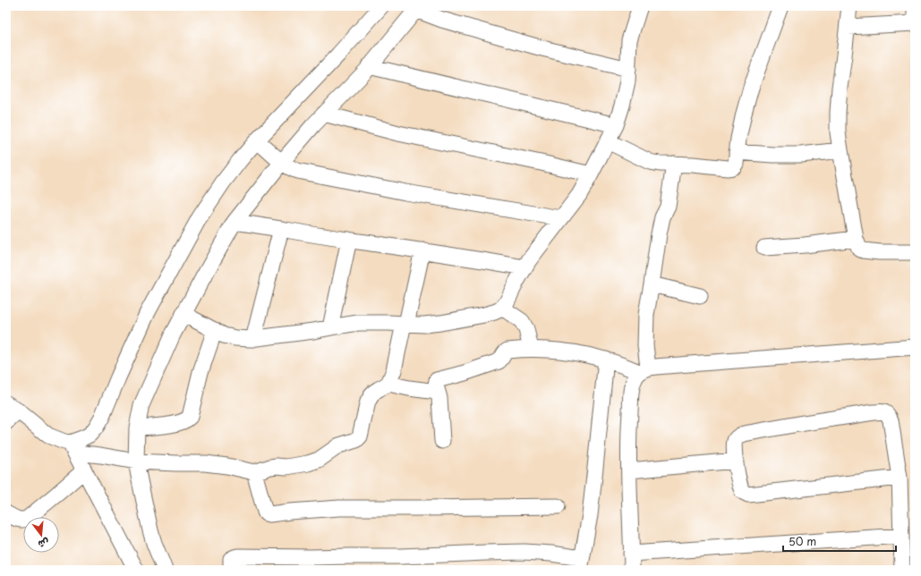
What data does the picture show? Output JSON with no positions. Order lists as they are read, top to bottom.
{
  "scale_bar": "50 m",
  "north": "bottom"
}
